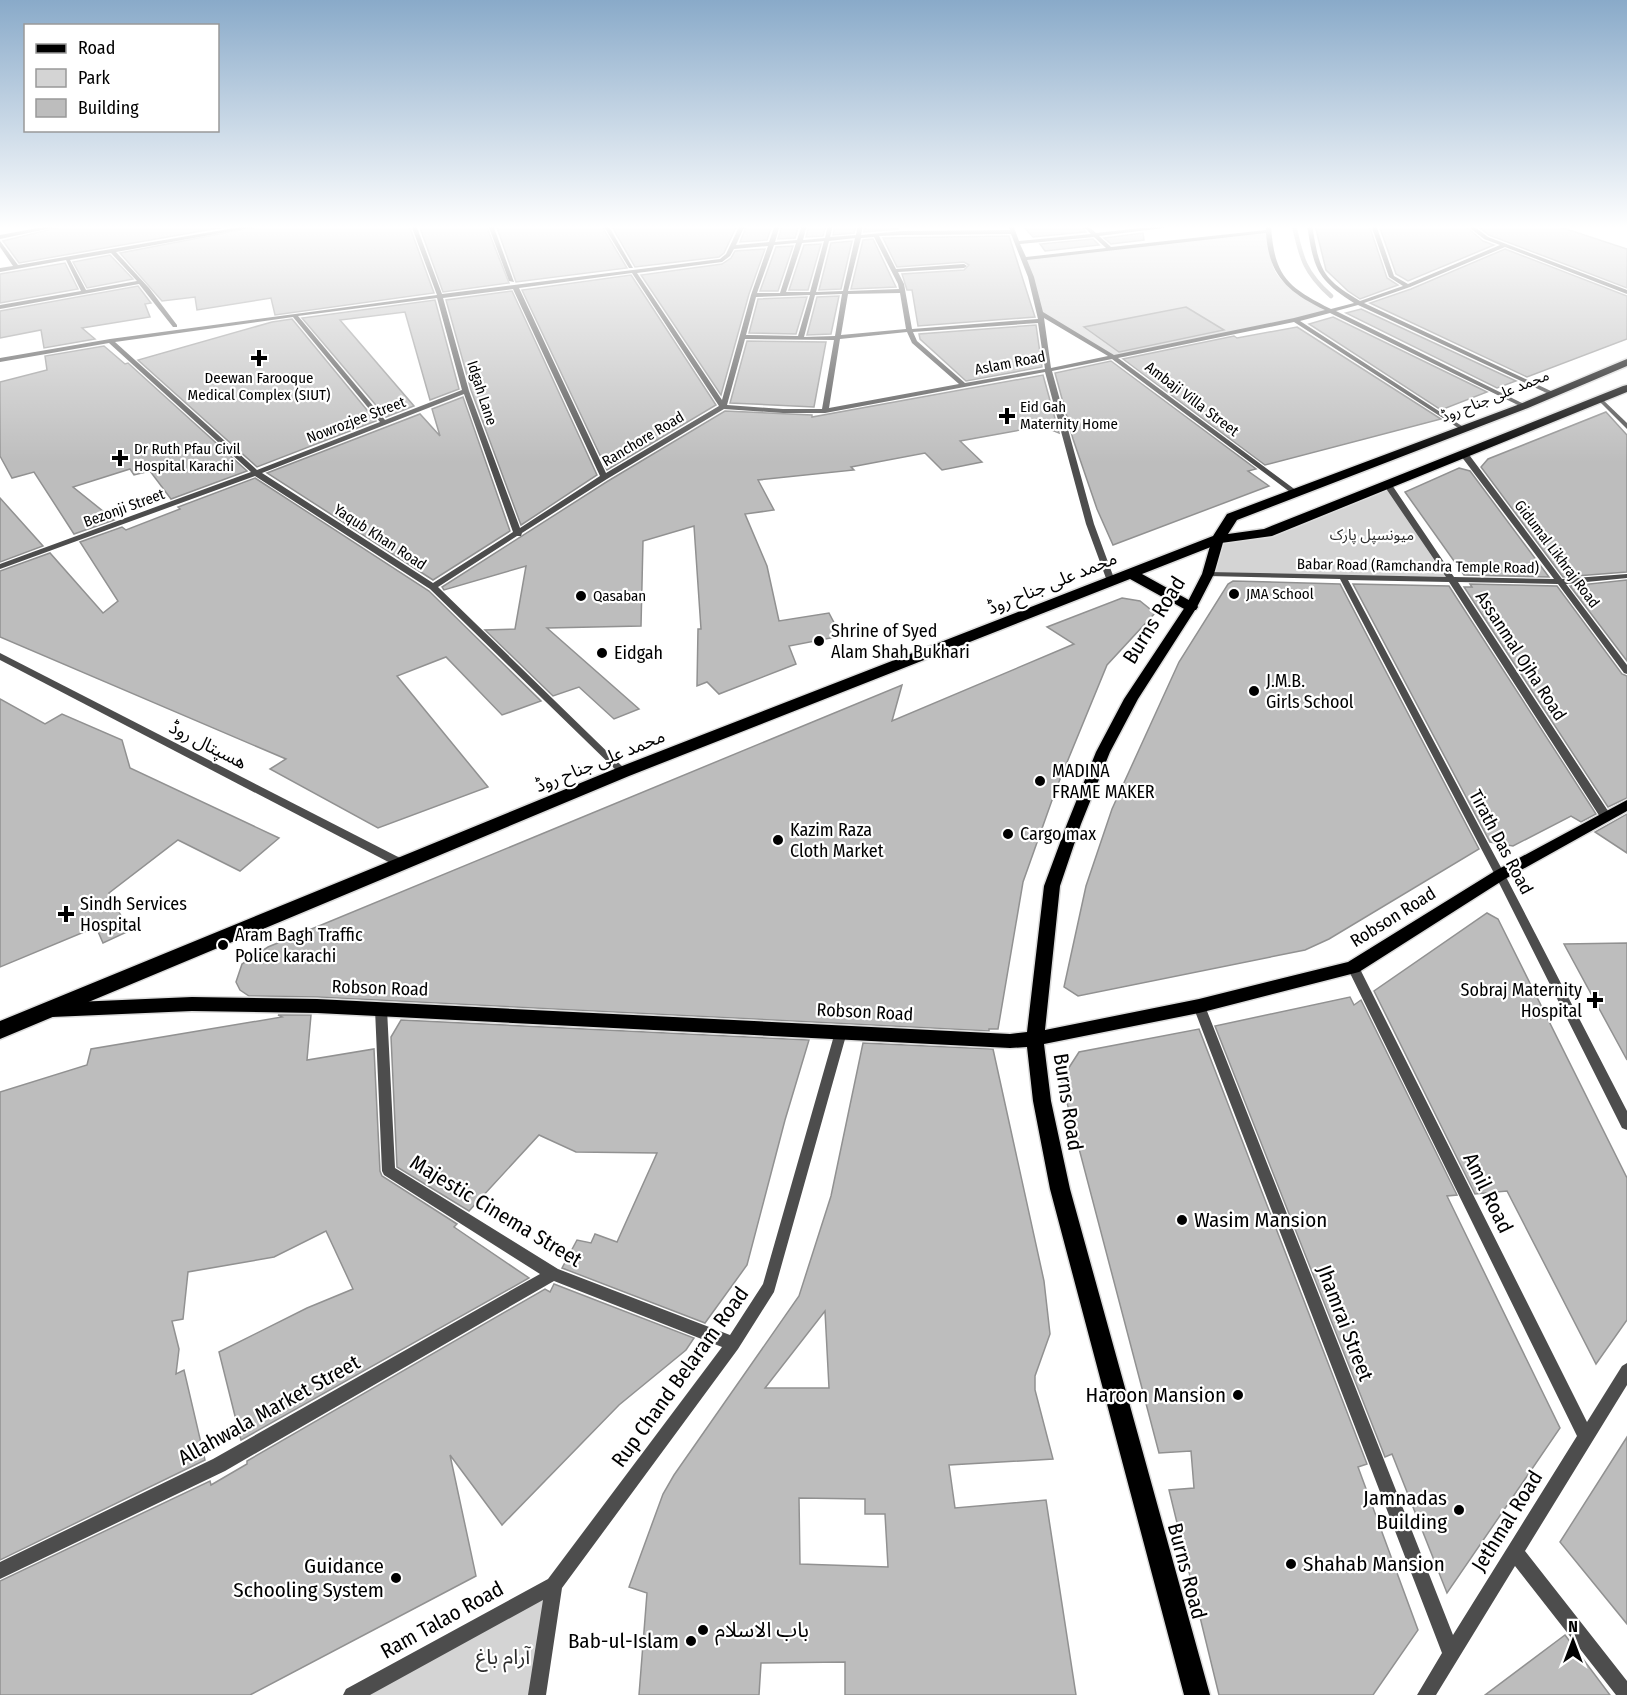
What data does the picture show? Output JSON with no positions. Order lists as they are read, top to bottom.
{
  "streets": {
    "highway": ["محمد علی جناح روڈ"],
    "main road": ["Burns Road", "Robson Road"],
    "street": [
      "Aslam Road",
      "Idgah Lane",
      "Ambaji Villa Street",
      "Nowrozjee Street",
      "Ranchore Road",
      "Bezonji Street",
      "Yaqub Khan Road",
      "Gidumal Likhraj Road",
      "Babar Road (Ramchandra Temple Road)",
      "Assanmal Ojha Road",
      "ھسپتال روڈ",
      "Tirath Das Road",
      "Amil Road",
      "Majestic Cinema Street",
      "Jhamrai Street",
      "Rup Chand Belaram Road",
      "Allahwala Market Street",
      "Jethmal Road",
      "Ram Talao Road"
    ]
  },
  "crossings": [
    ["Aslam Road", "Ambaji Villa Street"],
    ["Aslam Road", "Ranchore Road"],
    ["Idgah Lane", "Nowrozjee Street"],
    ["Idgah Lane", "Ranchore Road"],
    ["محمد علی جناح روڈ", "Ambaji Villa Street"],
    ["محمد علی جناح روڈ", "Yaqub Khan Road"],
    ["محمد علی جناح روڈ", "Gidumal Likhraj Road"],
    ["محمد علی جناح روڈ", "Burns Road"],
    ["محمد علی جناح روڈ", "Assanmal Ojha Road"],
    ["محمد علی جناح روڈ", "ھسپتال روڈ"],
    ["محمد علی جناح روڈ", "Robson Road"],
    ["Nowrozjee Street", "Bezonji Street"],
    ["Nowrozjee Street", "Yaqub Khan Road"],
    ["Ranchore Road", "Yaqub Khan Road"],
    ["Bezonji Street", "Yaqub Khan Road"],
    ["Gidumal Likhraj Road", "Babar Road (Ramchandra Temple Road)"],
    ["Babar Road (Ramchandra Temple Road)", "Burns Road"],
    ["Babar Road (Ramchandra Temple Road)", "Assanmal Ojha Road"],
    ["Babar Road (Ramchandra Temple Road)", "Tirath Das Road"],
    ["Burns Road", "Robson Road"],
    ["Assanmal Ojha Road", "Robson Road"],
    ["Tirath Das Road", "Robson Road"],
    ["Robson Road", "Amil Road"],
    ["Robson Road", "Majestic Cinema Street"],
    ["Robson Road", "Jhamrai Street"],
    ["Robson Road", "Rup Chand Belaram Road"],
    ["Amil Road", "Jethmal Road"],
    ["Majestic Cinema Street", "Rup Chand Belaram Road"],
    ["Majestic Cinema Street", "Allahwala Market Street"],
    ["Jhamrai Street", "Jethmal Road"],
    ["Rup Chand Belaram Road", "Ram Talao Road"]
  ],
  "parks": ["میونسپل پارک", "آرام باغ"],
  "places": {
    "health": [
      "Deewan Farooque Medical Complex (SIUT)",
      "Eid Gah Maternity Home",
      "Dr Ruth Pfau Civil Hospital Karachi",
      "Sindh Services Hospital",
      "Sobraj Maternity Hospital"
    ],
    "other": [
      "JMA School",
      "Qasaban",
      "Shrine of Syed Alam Shah Bukhari",
      "Eidgah",
      "J.M.B. Girls School",
      "MADINA FRAME MAKER",
      "Cargo max",
      "Kazim Raza Cloth Market",
      "Aram Bagh Traffic Police karachi",
      "Wasim Mansion",
      "Haroon Mansion",
      "Jamnadas Building",
      "Shahab Mansion",
      "Guidance Schooling System",
      "باب الاسلام",
      "Bab-ul-Islam"
    ]
  },
  "legend": ["Road", "Park", "Building"],
  "north": "top"
}
